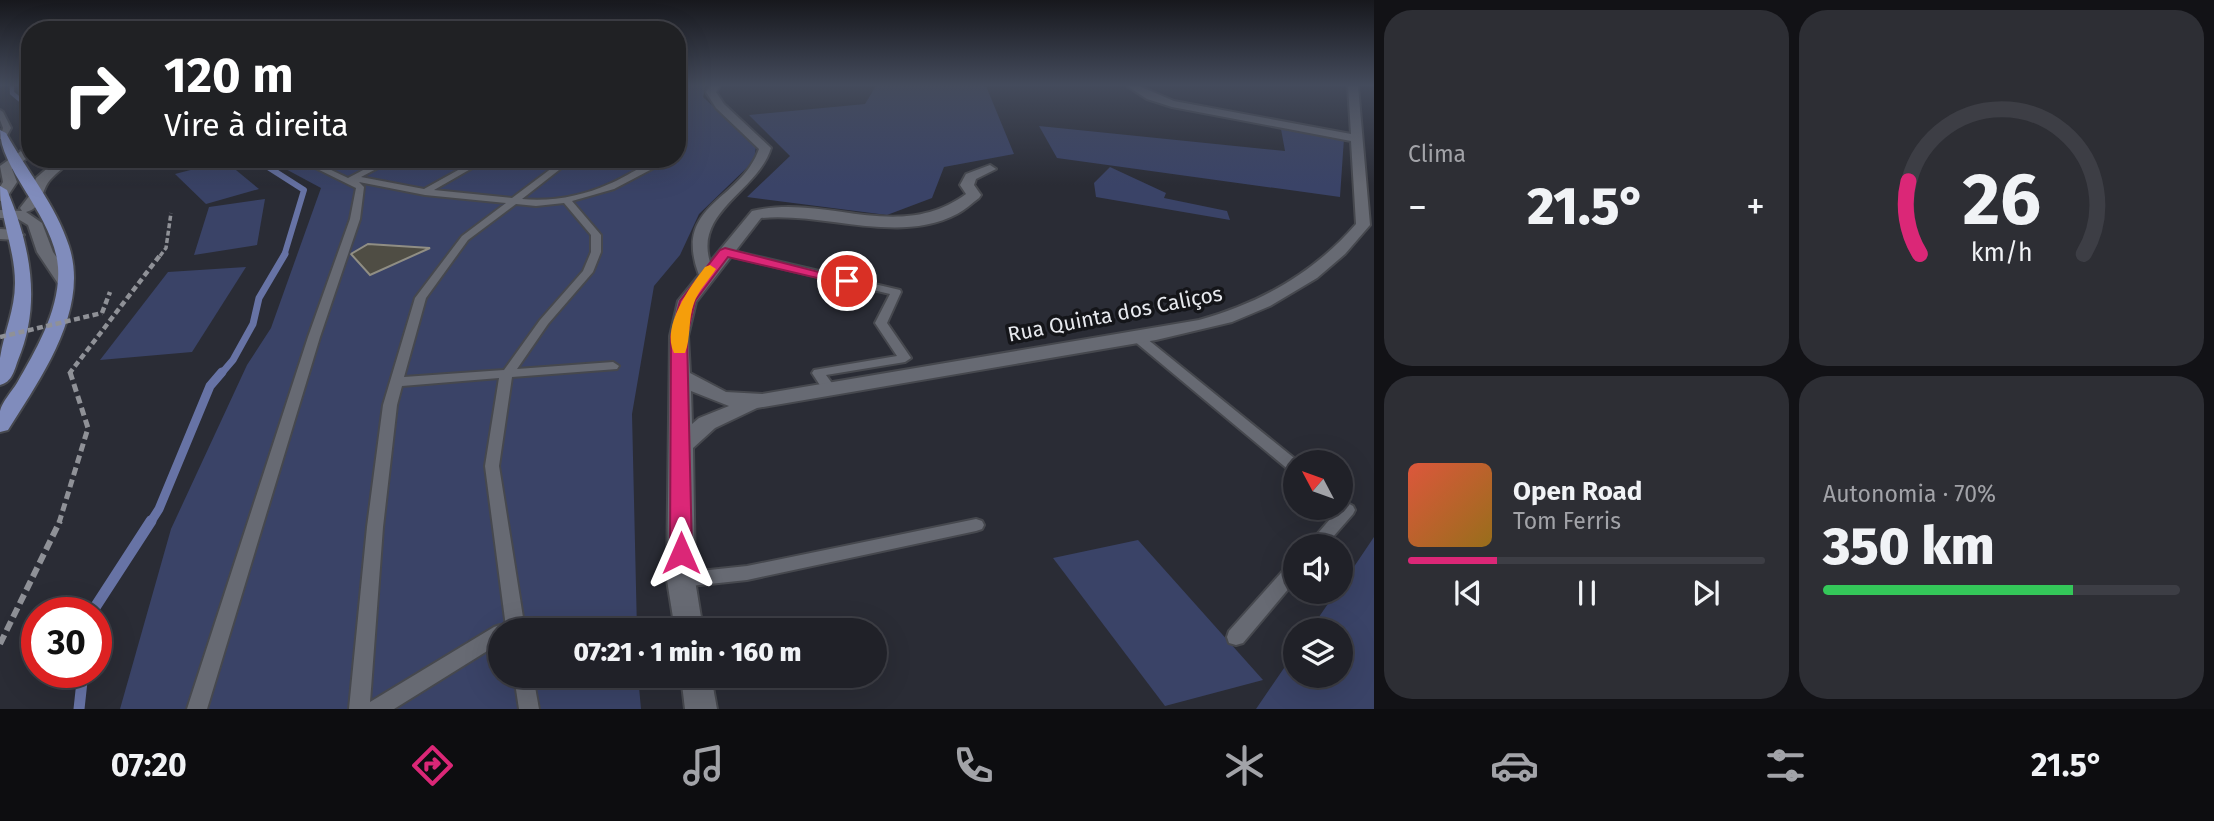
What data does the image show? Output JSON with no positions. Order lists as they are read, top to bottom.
{
  "streets": {
    "street": ["Rua Quinta dos Caliços"]
  },
  "north": "top left",
  "page": {
    "tile": [
      "Clima",
      ["Autonomia · 70%", "350 km"]
    ],
    "turn": ["120 m", "Vire à direita"],
    "heat": ["−", "21.5°", "+"],
    "song": ["Open Road", "Tom Ferris"],
    "limit": "30",
    "trip": "07:21 · 1 min · 160 m",
    "tabs": ["07:20", "21.5°"],
    "gauge": ["26", "km/h"]
  }
}
